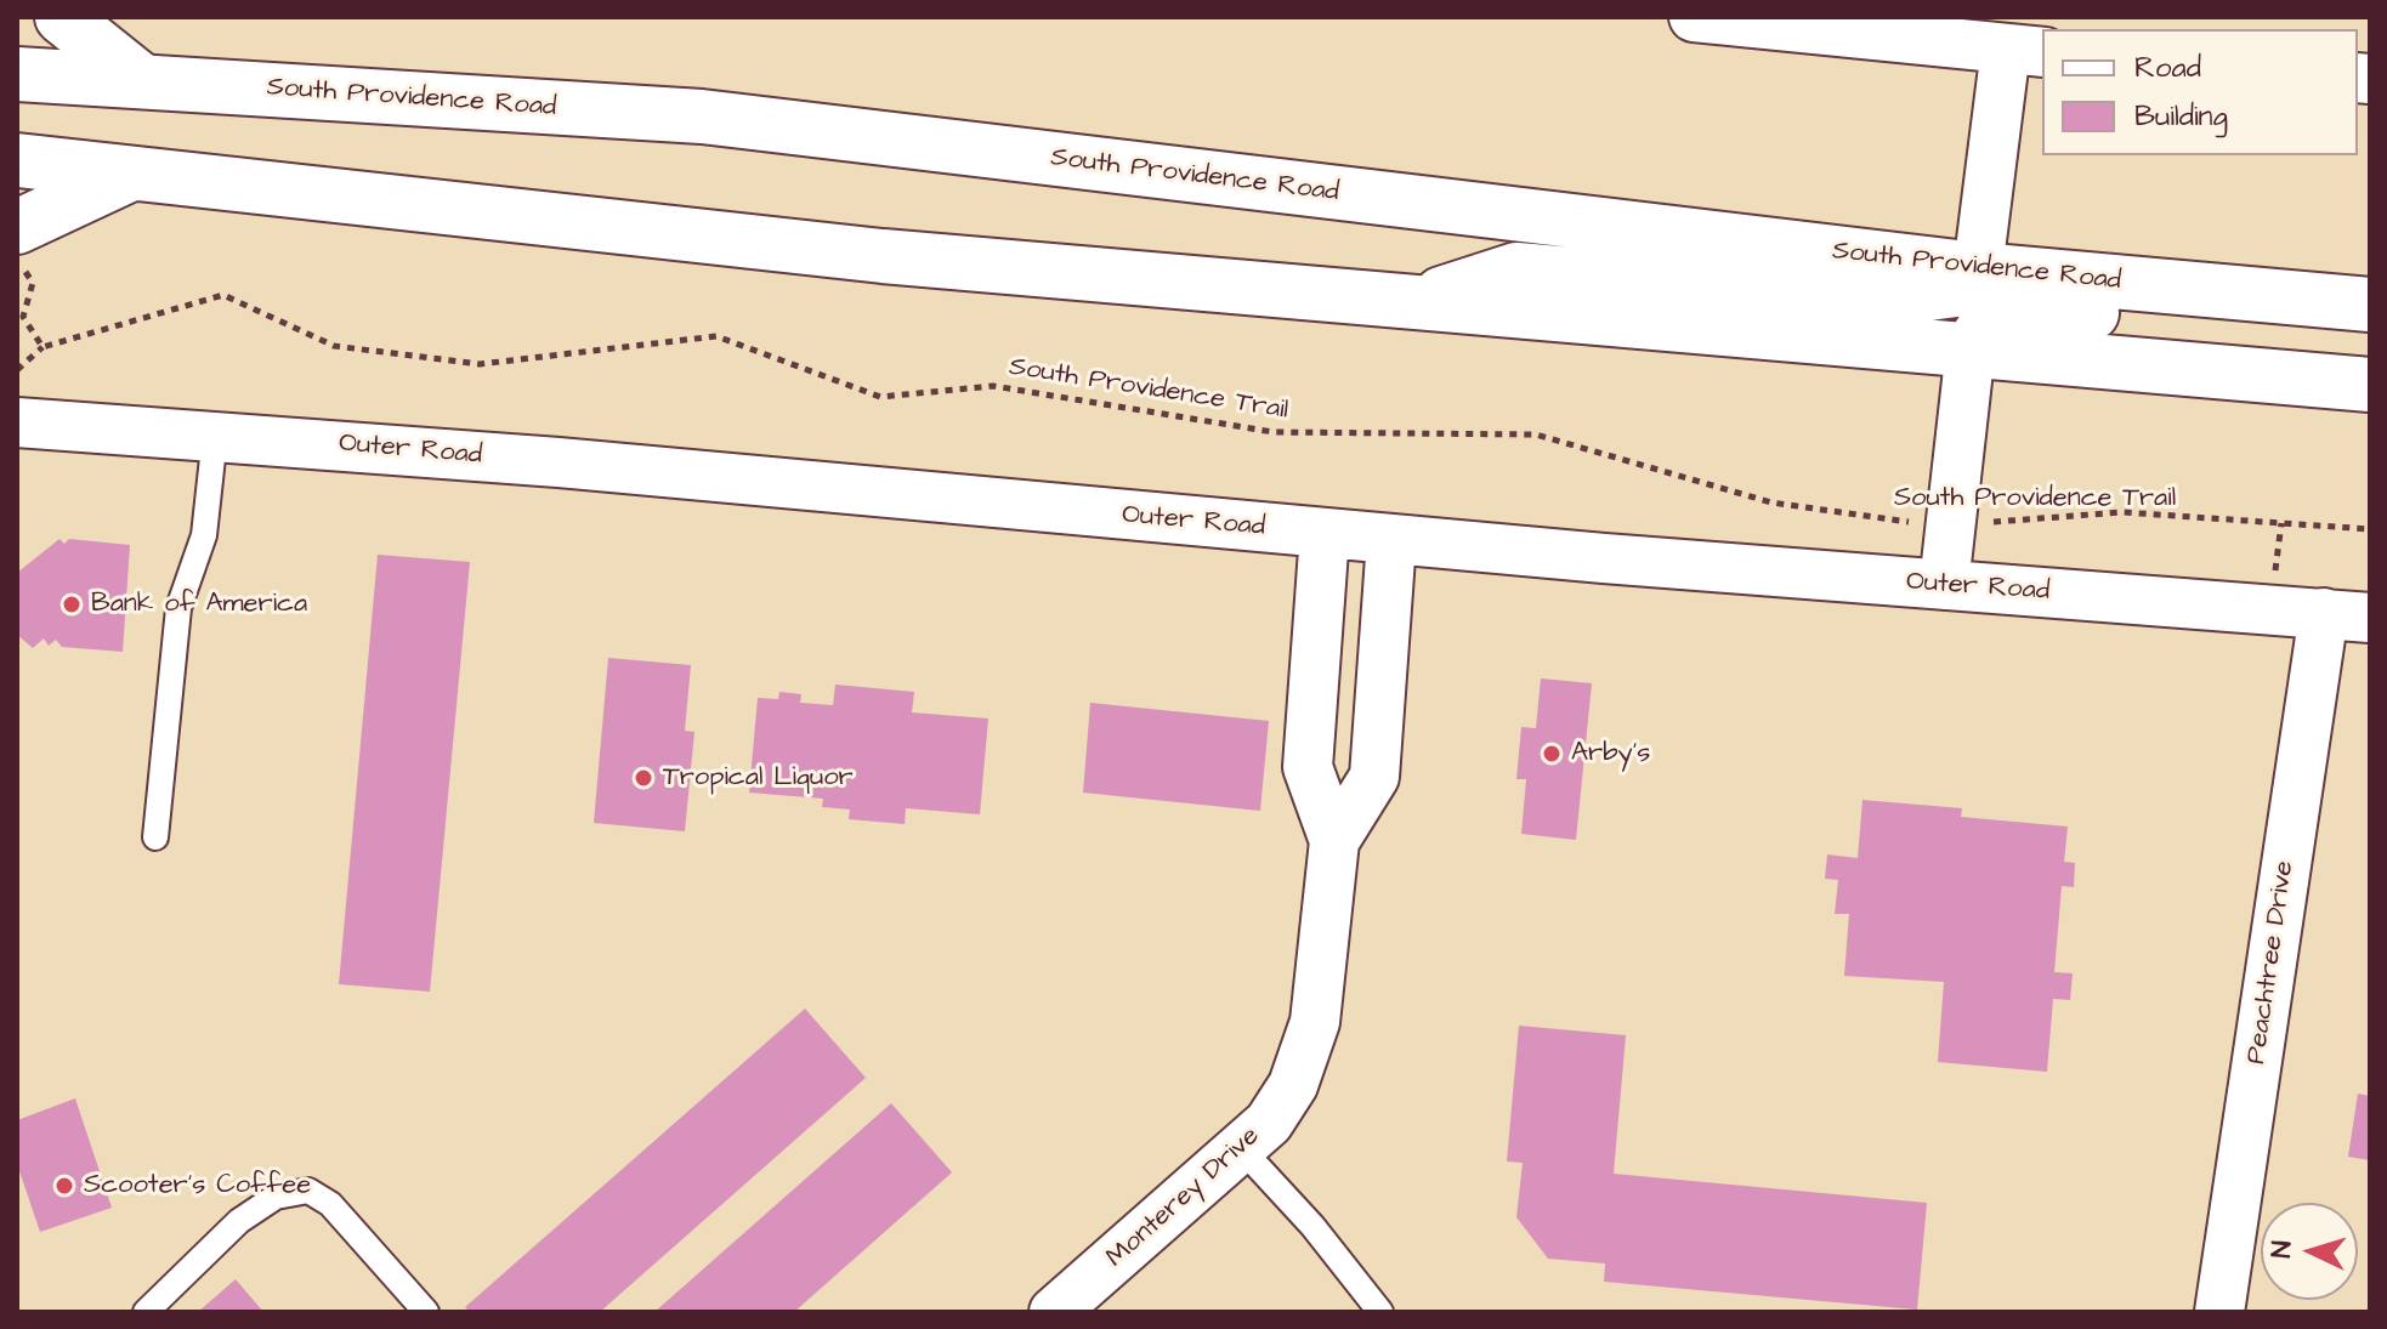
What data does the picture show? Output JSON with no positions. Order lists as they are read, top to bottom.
{
  "streets": {
    "main road": ["South Providence Road"],
    "street": ["Outer Road", "Peachtree Drive", "Monterey Drive"],
    "path": ["South Providence Trail"]
  },
  "crossings": [
    ["Outer Road", "Peachtree Drive"],
    ["Outer Road", "Monterey Drive"]
  ],
  "places": [
    "Bank of America",
    "Arby's",
    "Tropical Liquor",
    "Scooter's Coffee"
  ],
  "legend": ["Road", "Building"],
  "north": "left"
}
